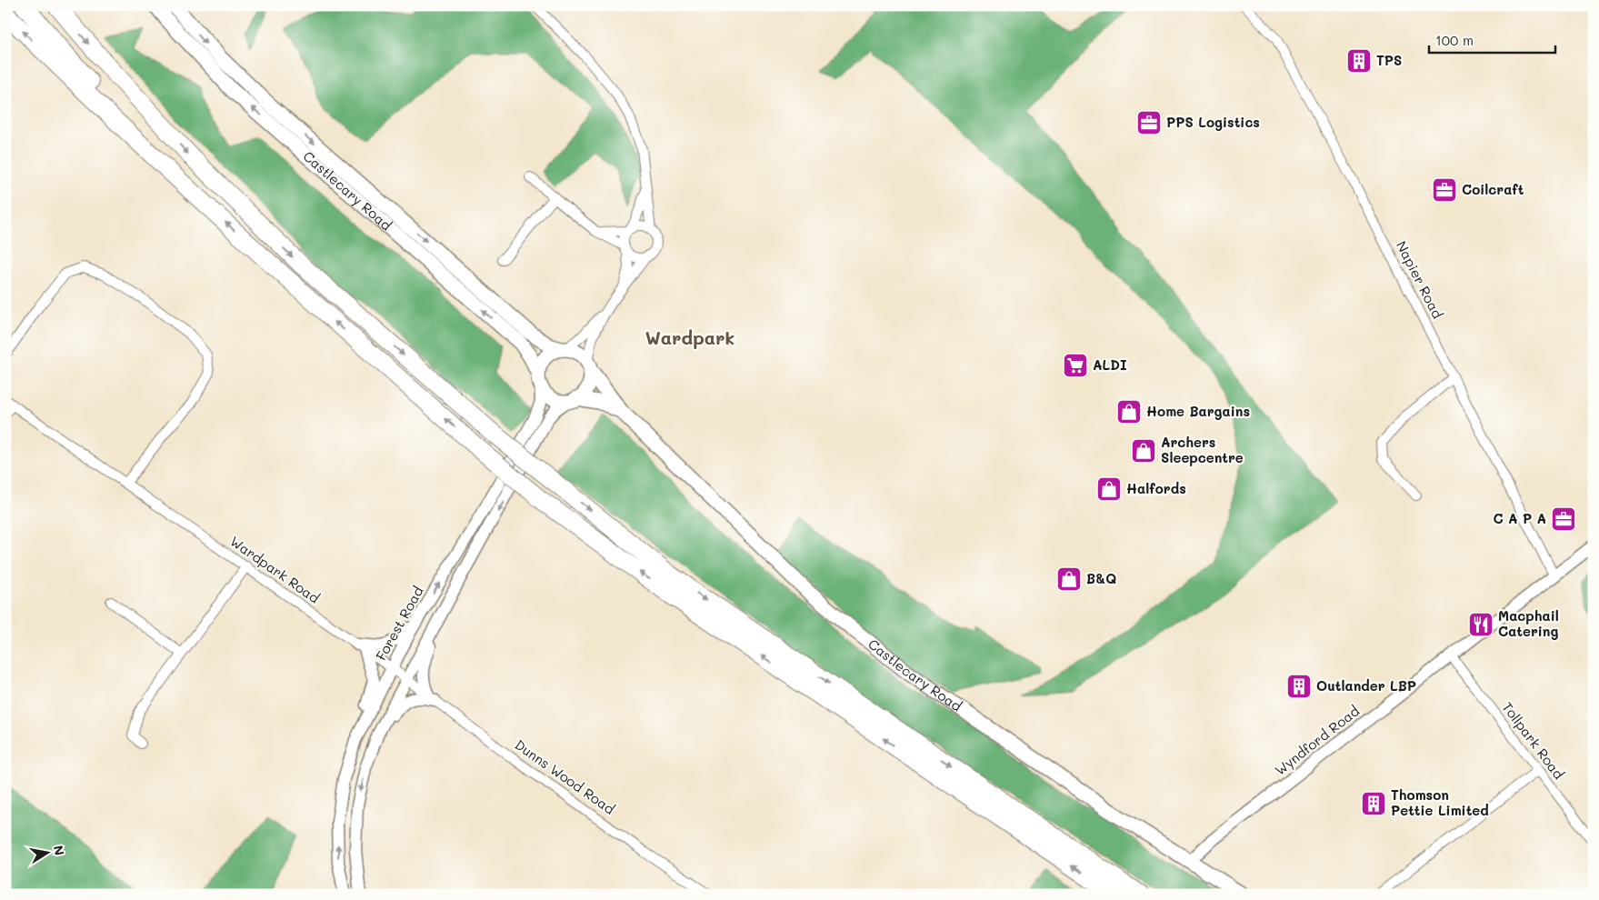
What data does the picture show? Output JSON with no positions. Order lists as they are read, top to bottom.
{
  "streets": {
    "main road": ["Castlecary Road"],
    "street": [
      "Napier Road",
      "Wardpark Road",
      "Forest Road",
      "Wyndford Road",
      "Tollpark Road",
      "Dunns Wood Road"
    ]
  },
  "crossings": [
    ["Castlecary Road", "Forest Road"],
    ["Castlecary Road", "Wyndford Road"],
    ["Napier Road", "Wyndford Road"],
    ["Wardpark Road", "Forest Road"],
    ["Wardpark Road", "Dunns Wood Road"],
    ["Wyndford Road", "Tollpark Road"]
  ],
  "districts": ["Wardpark"],
  "places": {
    "building": ["TPS", "Outlander LBP", "Thomson Pettie Limited"],
    "office": ["PPS Logistics", "Coilcraft", "C A P A"],
    "supermarket": ["ALDI"],
    "shop": [
      "Home Bargains",
      "Archers Sleepcentre",
      "Halfords",
      "B&Q"
    ],
    "restaurant": ["Macphail Catering"]
  },
  "scale_bar": "100 m",
  "north": "right"
}
